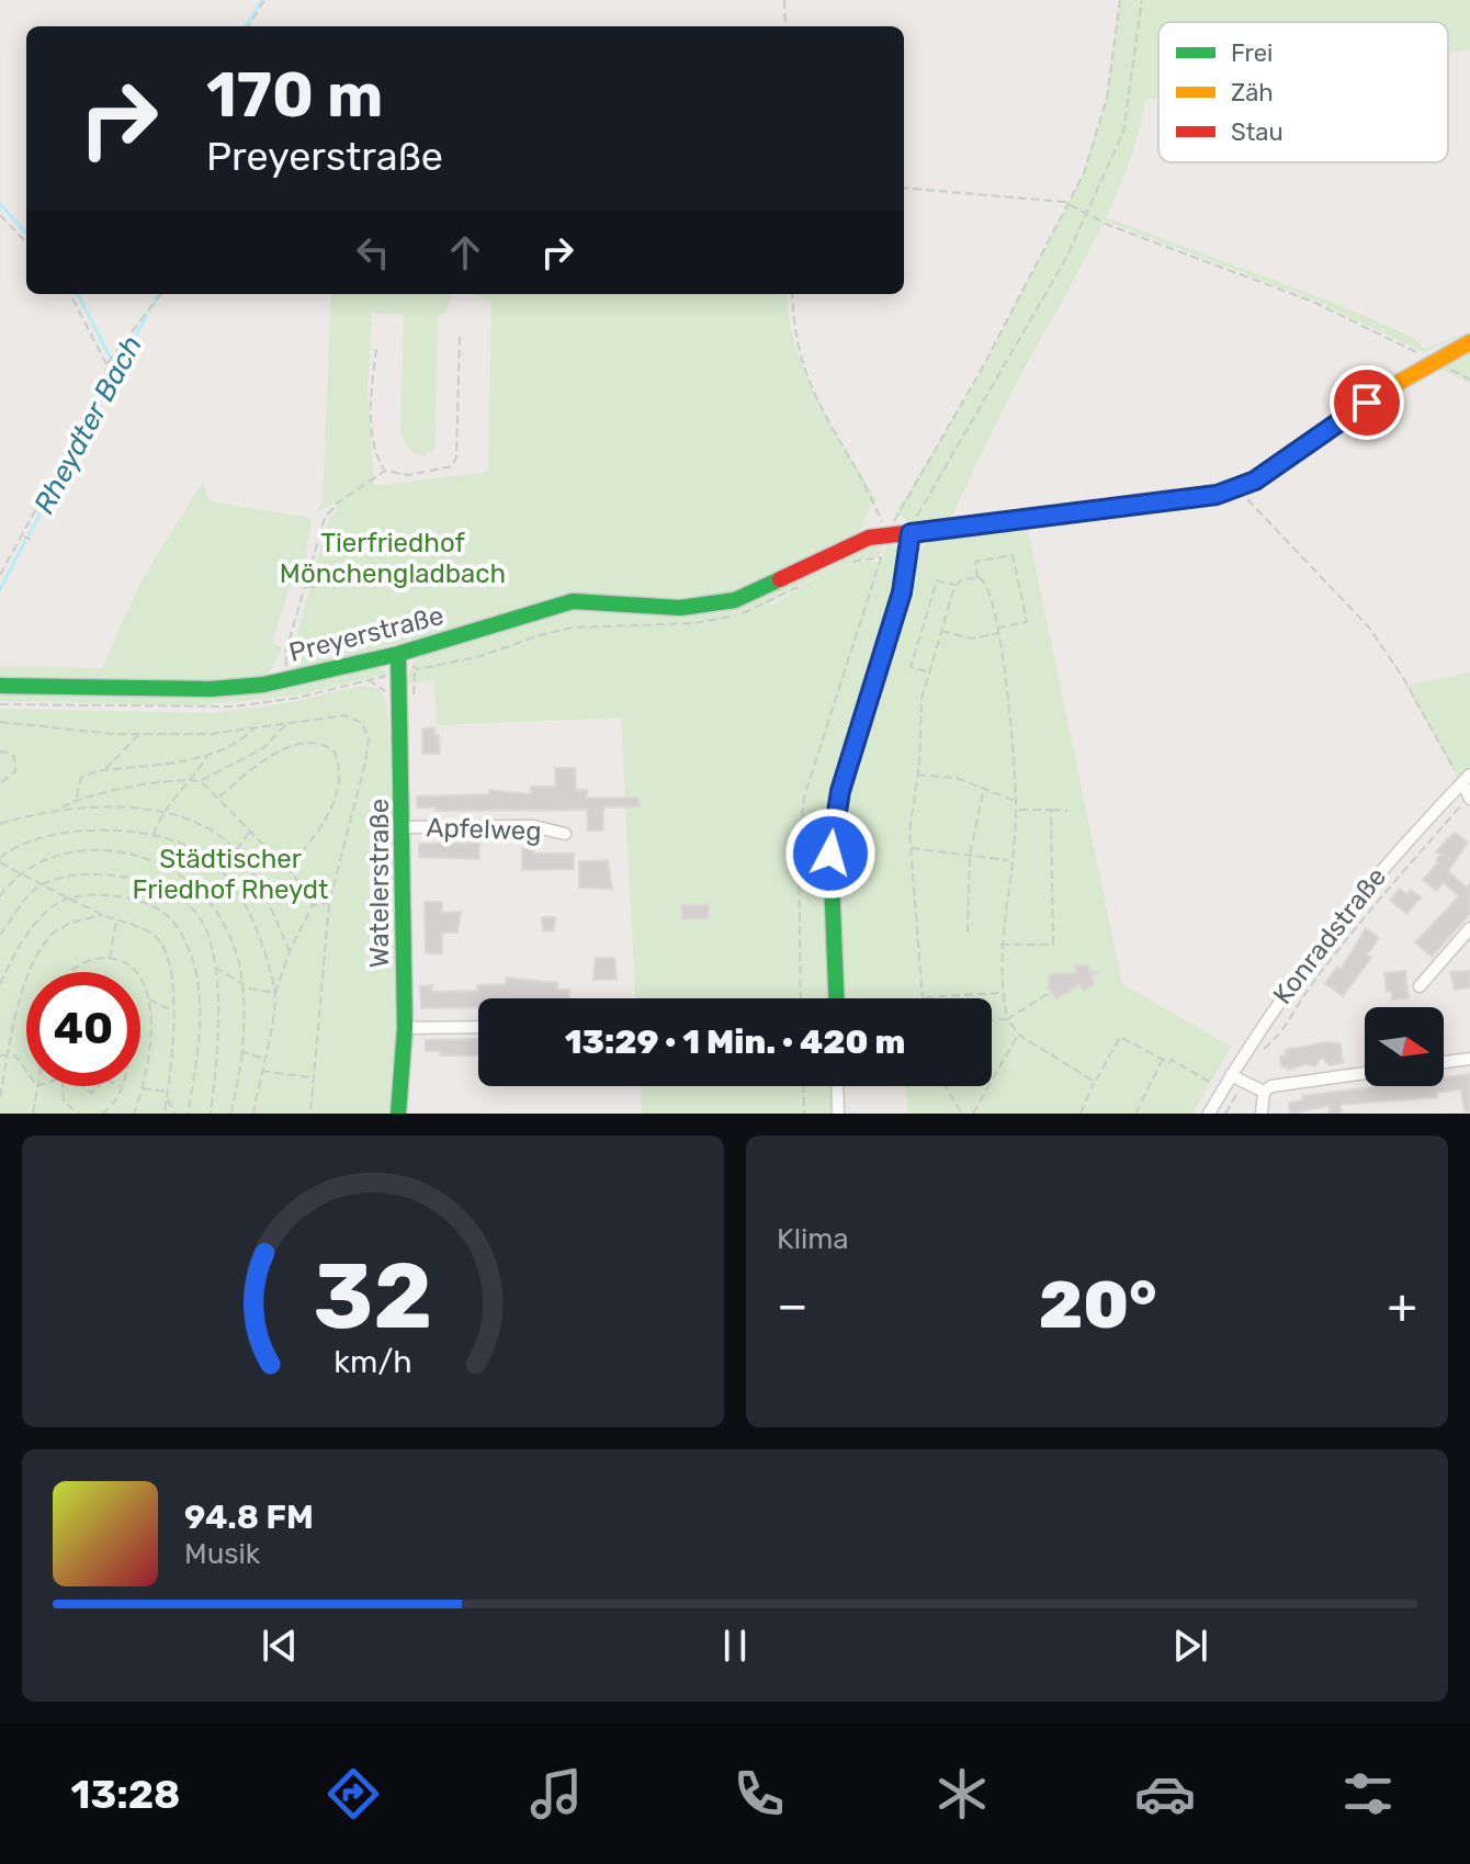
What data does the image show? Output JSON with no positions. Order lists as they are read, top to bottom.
{
  "streets": {
    "main road": ["Preyerstraße", "Watelerstraße"],
    "street": ["Apfelweg", "Konradstraße"]
  },
  "crossings": [
    ["Preyerstraße", "Watelerstraße"],
    ["Apfelweg", "Watelerstraße"]
  ],
  "water": ["Rheydter Bach"],
  "parks": ["Tierfriedhof Mönchengladbach", "Städtischer Friedhof Rheydt"],
  "legend": ["Frei", "Zäh", "Stau"],
  "north": "right",
  "page": {
    "turn": ["170 m", "Preyerstraße"],
    "limit": "40",
    "trip": "13:29 · 1 Min. · 420 m",
    "tile": "Klima",
    "heat": ["−", "20°", "+"],
    "song": ["94.8 FM", "Musik"],
    "tabs": "13:28",
    "gauge": ["32", "km/h"]
  }
}
